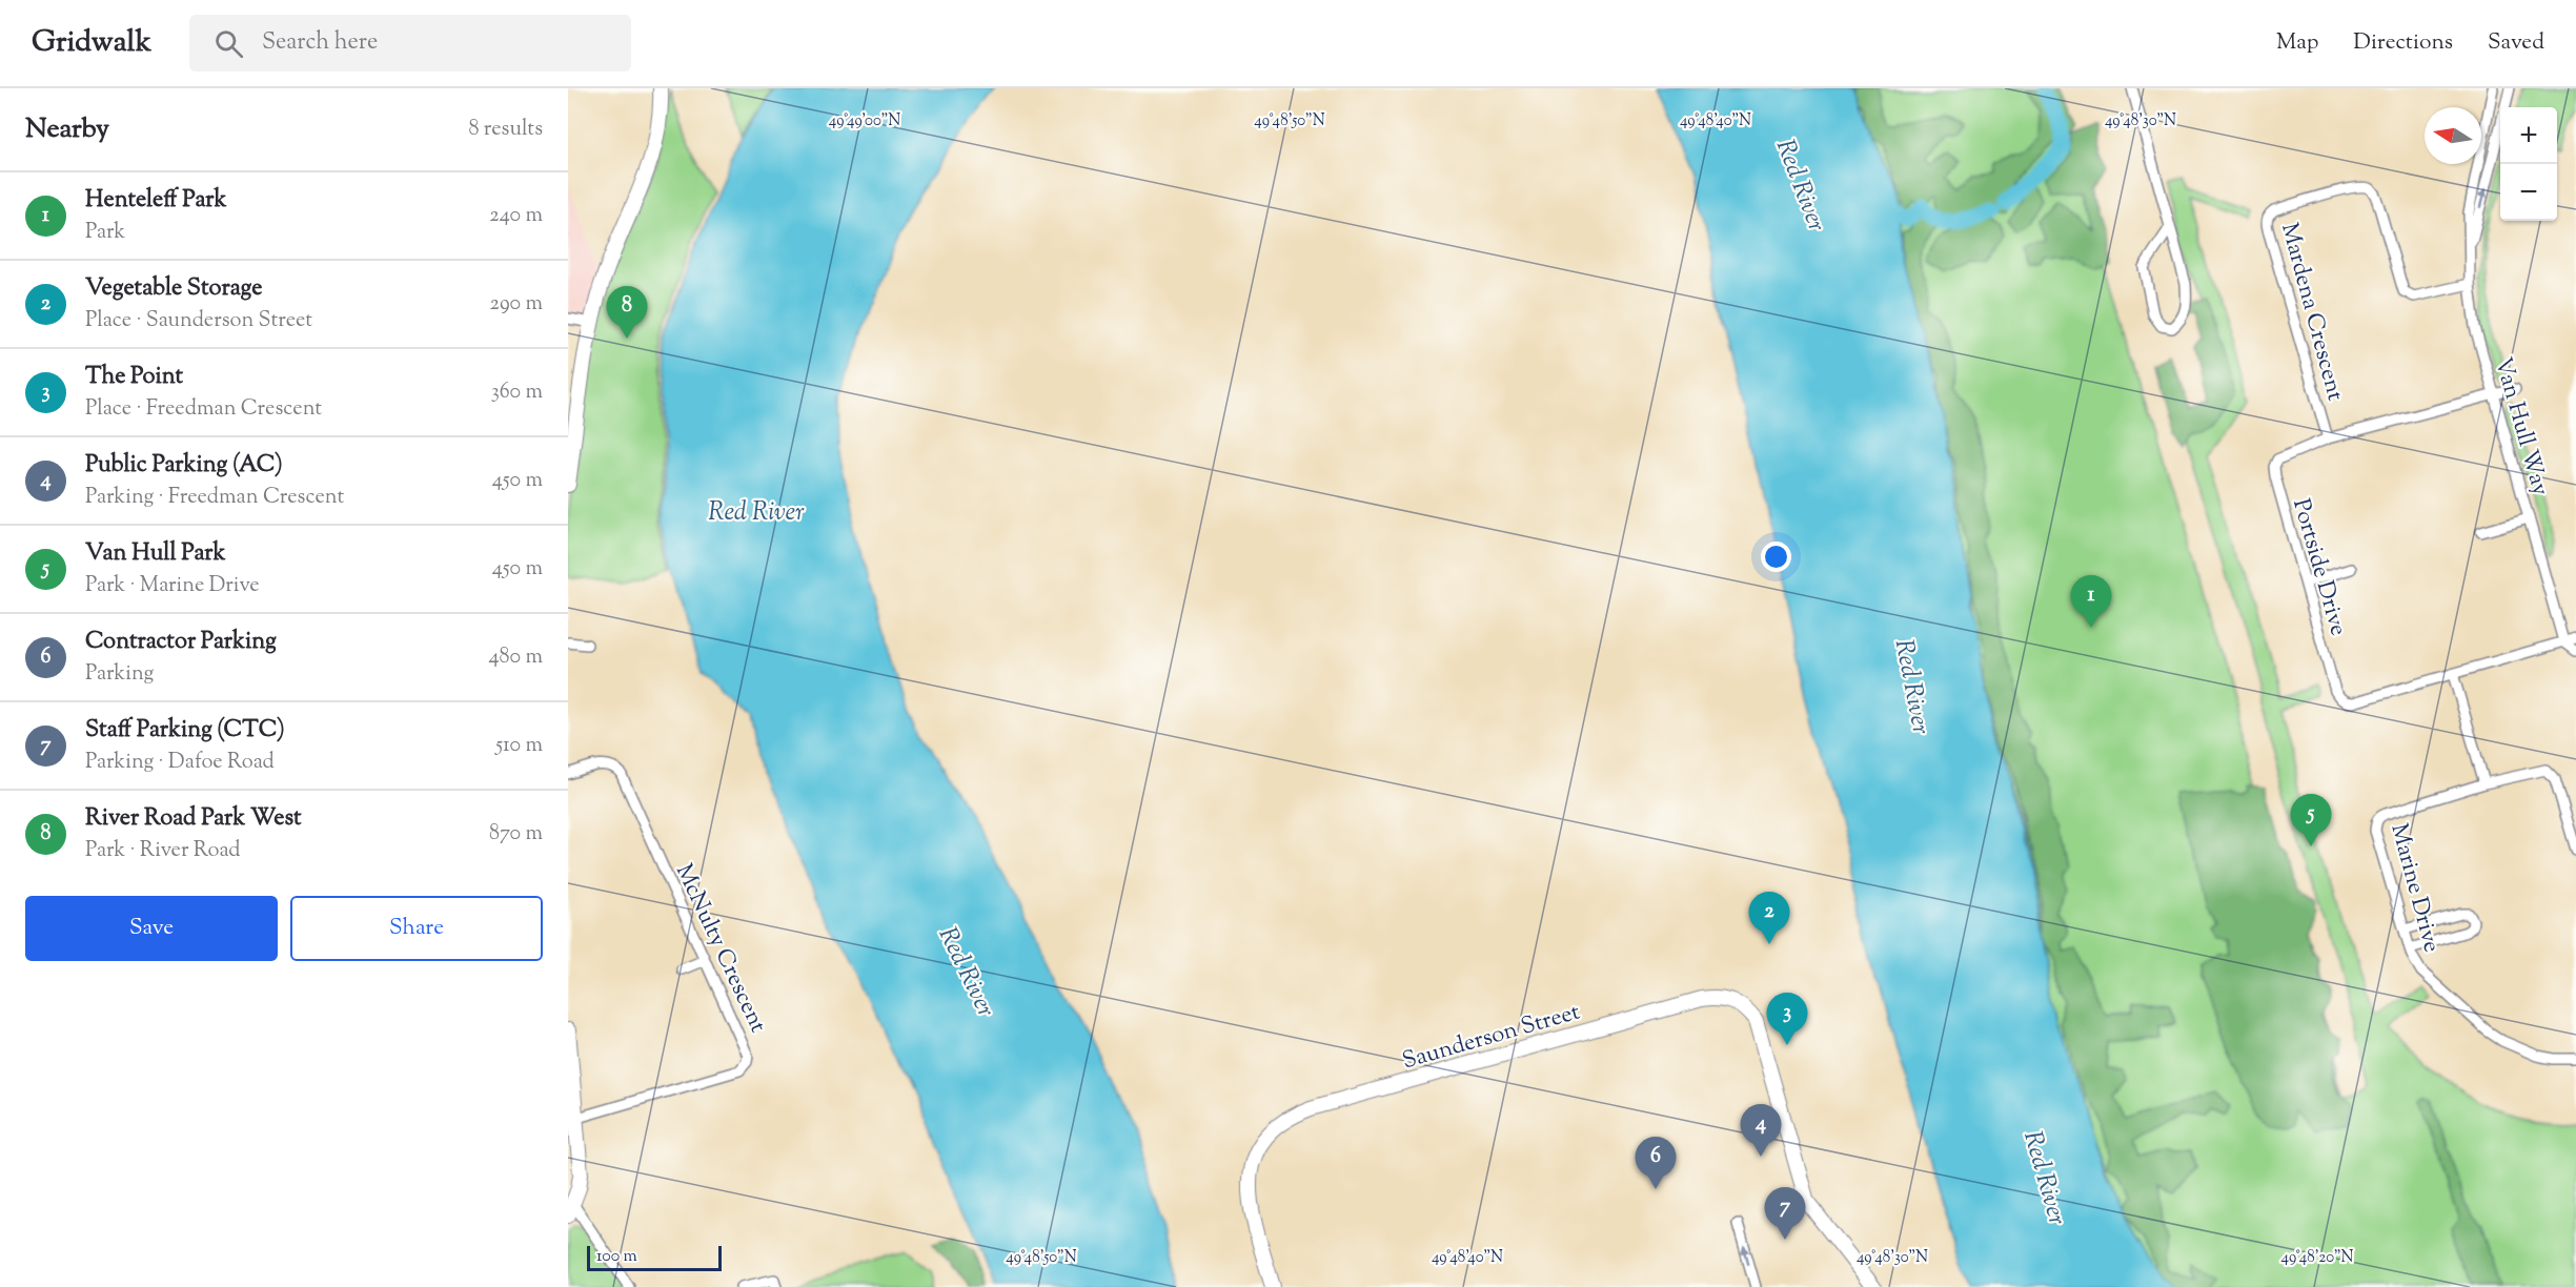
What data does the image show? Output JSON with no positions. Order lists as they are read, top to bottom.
{
  "streets": {
    "street": [
      "Mardena Crescent",
      "Van Hull Way",
      "Portside Drive",
      "Marine Drive",
      "McNulty Crescent",
      "Saunderson Street"
    ]
  },
  "crossings": [
    ["Mardena Crescent", "Van Hull Way"],
    ["Mardena Crescent", "Portside Drive"],
    ["Van Hull Way", "Portside Drive"]
  ],
  "water": ["Red River"],
  "scale_bar": "100 m",
  "north": "left",
  "page": {
    "header": "Gridwalk",
    "search": "Search here",
    "nav": ["Map", "Directions", "Saved"],
    "heading": ["Nearby", "8 results"],
    "map_buttons": ["+", "−"],
    "list": [
      {
        "mark": "1",
        "name": "Henteleff Park",
        "note": "Park",
        "value": "240 m"
      },
      {
        "mark": "2",
        "name": "Vegetable Storage",
        "note": "Place · Saunderson Street",
        "value": "290 m"
      },
      {
        "mark": "3",
        "name": "The Point",
        "note": "Place · Freedman Crescent",
        "value": "360 m"
      },
      {
        "mark": "4",
        "name": "Public Parking (AC)",
        "note": "Parking · Freedman Crescent",
        "value": "450 m"
      },
      {
        "mark": "5",
        "name": "Van Hull Park",
        "note": "Park · Marine Drive",
        "value": "450 m"
      },
      {
        "mark": "6",
        "name": "Contractor Parking",
        "note": "Parking",
        "value": "480 m"
      },
      {
        "mark": "7",
        "name": "Staff Parking (CTC)",
        "note": "Parking · Dafoe Road",
        "value": "510 m"
      },
      {
        "mark": "8",
        "name": "River Road Park West",
        "note": "Park · River Road",
        "value": "870 m"
      }
    ],
    "pins": [
      "8",
      "1",
      "5",
      "2",
      "3",
      "4",
      "6",
      "7"
    ],
    "buttons": ["Save", "Share"],
    "scale": "100 m"
  },
  "coordinates": [
    "49°49'00\"N",
    "49°48'50\"N",
    "49°48'40\"N",
    "49°48'30\"N",
    "49°48'20\"N"
  ]
}
